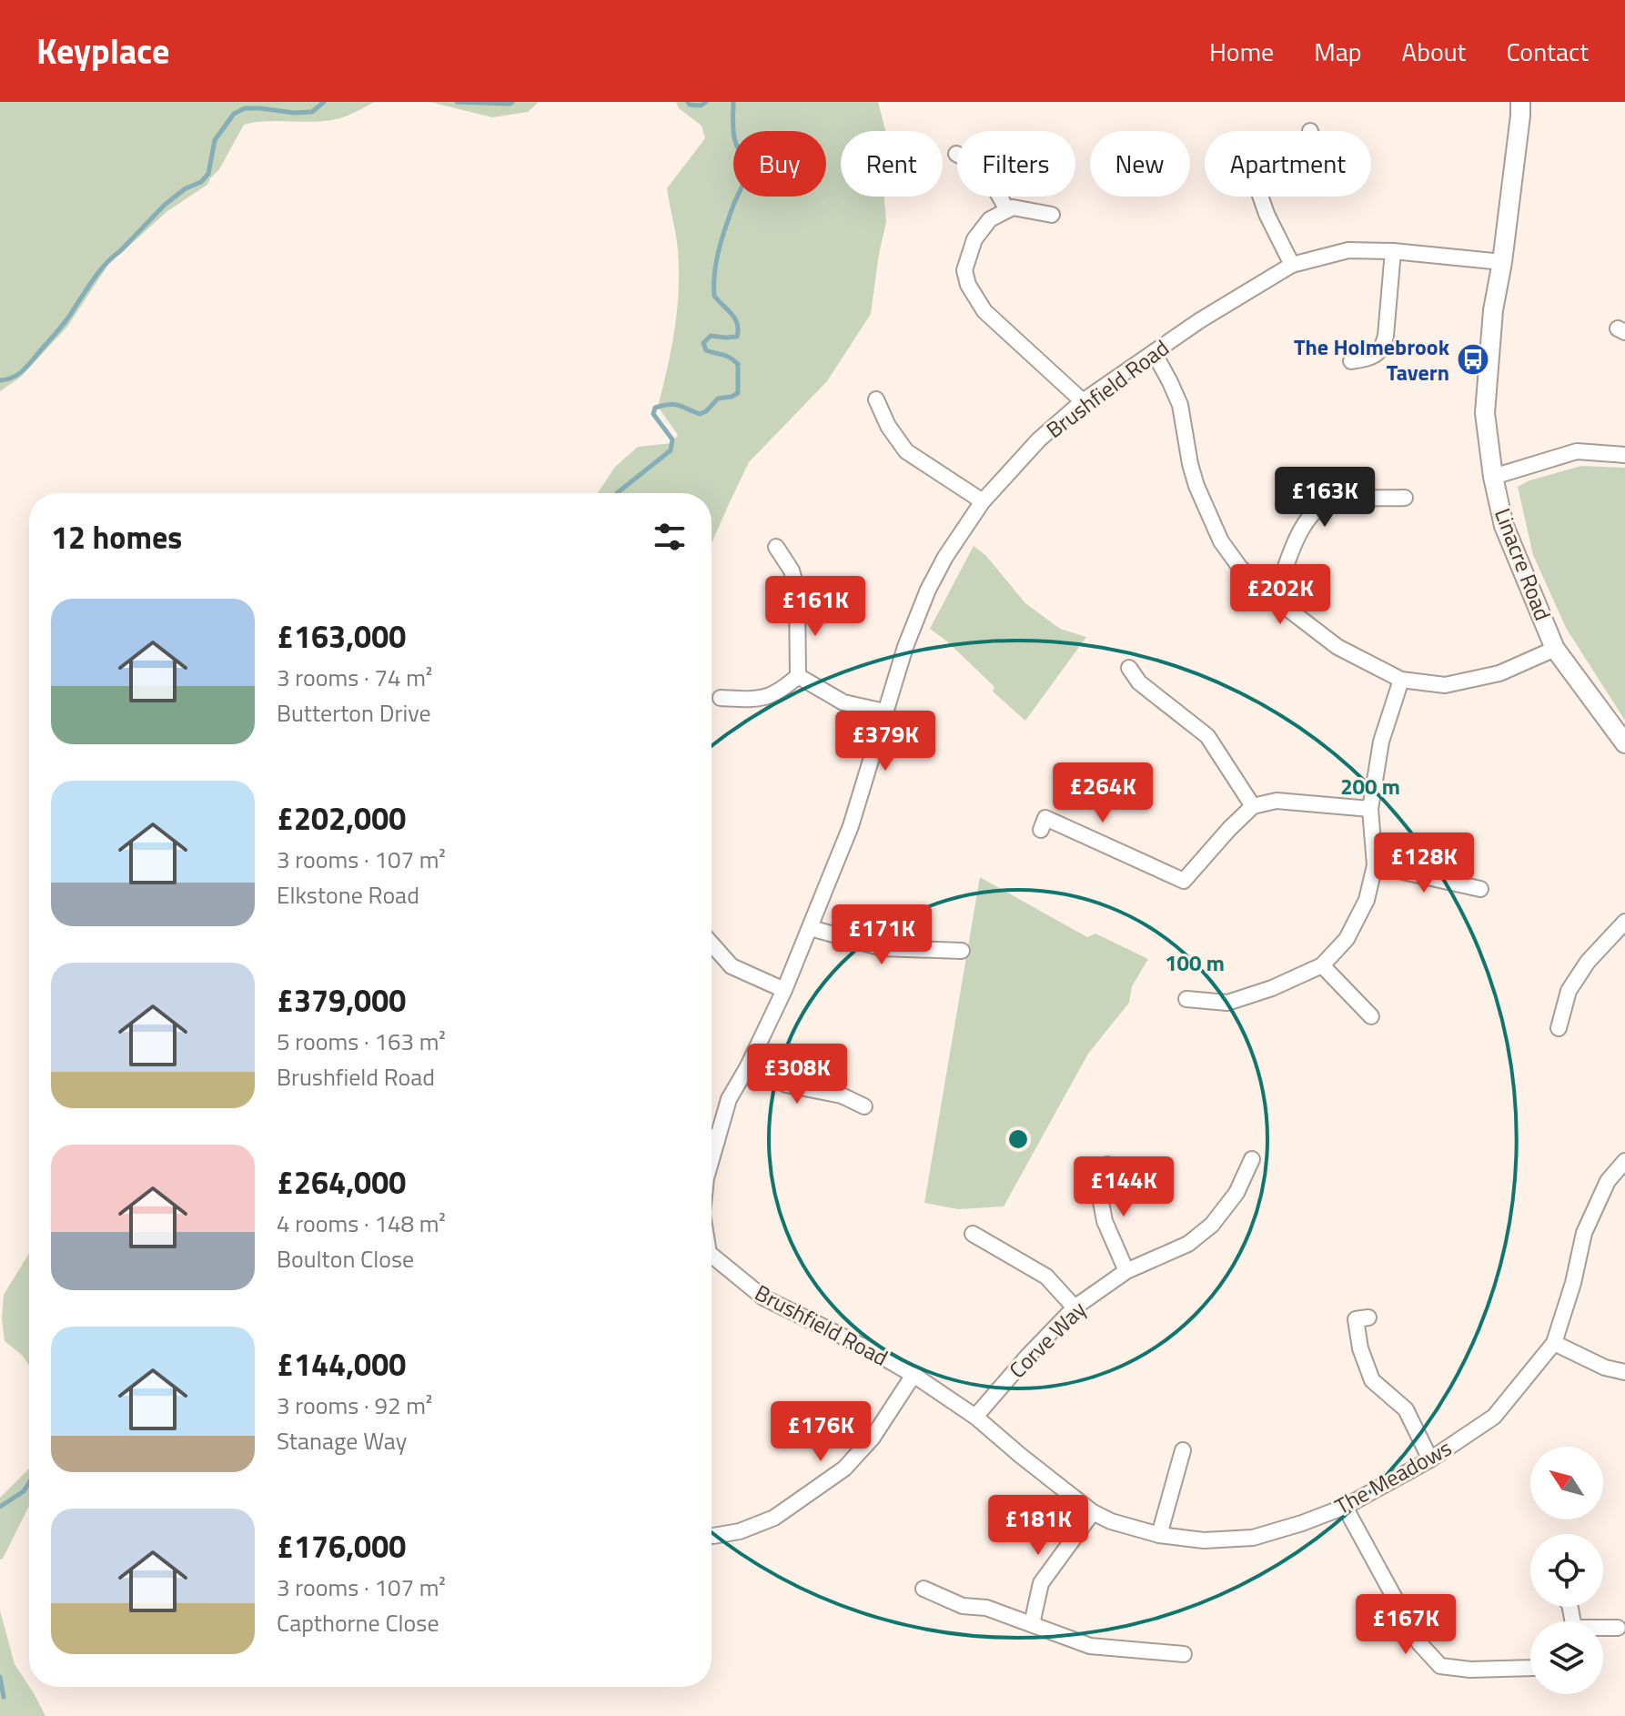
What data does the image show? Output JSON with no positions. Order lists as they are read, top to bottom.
{
  "streets": {
    "street": [
      "Brushfield Road",
      "Linacre Road",
      "Corve Way",
      "The Meadows"
    ]
  },
  "crossings": [
    ["Brushfield Road", "Linacre Road"],
    ["Brushfield Road", "Corve Way"],
    ["Brushfield Road", "The Meadows"]
  ],
  "places": {
    "bus stop": ["The Holmebrook Tavern"]
  },
  "north": "top left",
  "page": {
    "header": "Keyplace",
    "nav": [
      "Home",
      "Map",
      "About",
      "Contact"
    ],
    "chip": [
      "Buy",
      "Rent",
      "Filters",
      "New",
      "Apartment"
    ],
    "price": [
      "£163K",
      "£202K",
      "£161K",
      "£379K",
      "£264K",
      "£128K",
      "£171K",
      "£308K",
      "£144K",
      "£176K",
      "£181K",
      "£167K"
    ],
    "heading": "12 homes",
    "list": [
      {
        "name": "£163,000",
        "note": "3 rooms · 74 m² · Butterton Drive"
      },
      {
        "name": "£202,000",
        "note": "3 rooms · 107 m² · Elkstone Road"
      },
      {
        "name": "£379,000",
        "note": "5 rooms · 163 m² · Brushfield Road"
      },
      {
        "name": "£264,000",
        "note": "4 rooms · 148 m² · Boulton Close"
      },
      {
        "name": "£144,000",
        "note": "3 rooms · 92 m² · Stanage Way"
      },
      {
        "name": "£176,000",
        "note": "3 rooms · 107 m² · Capthorne Close"
      }
    ]
  },
  "rings": ["200 m", "100 m"]
}
